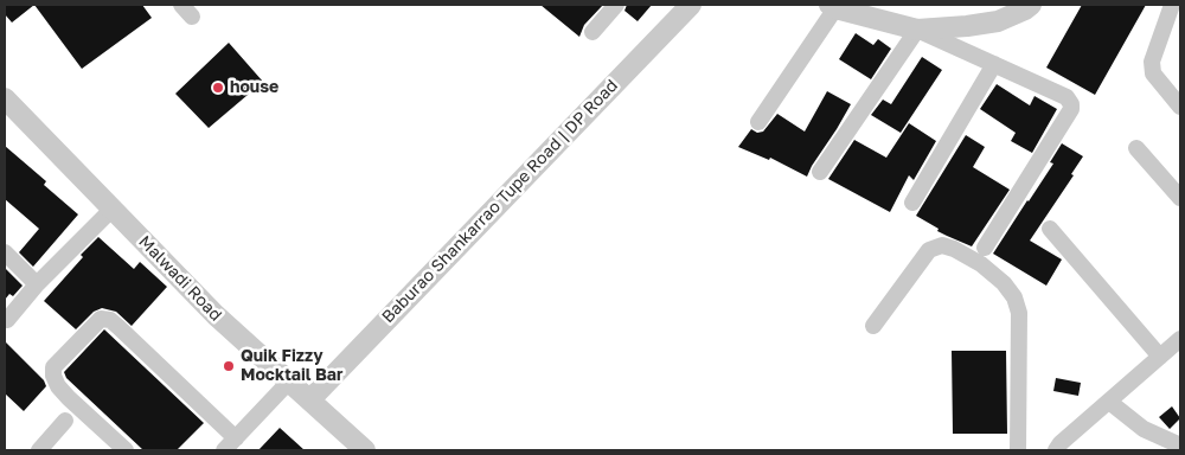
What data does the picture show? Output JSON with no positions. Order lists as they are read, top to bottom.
{
  "streets": {
    "street": ["Baburao Shankarrao Tupe Road | DP Road", "Malwadi Road"]
  },
  "crossings": [
    ["Baburao Shankarrao Tupe Road | DP Road", "Malwadi Road"]
  ],
  "places": ["house", "Quik Fizzy Mocktail Bar"]
}
